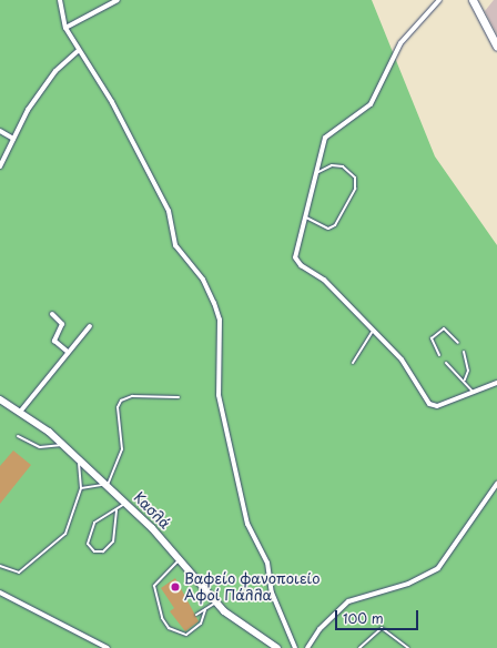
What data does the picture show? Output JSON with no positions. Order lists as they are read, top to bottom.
{
  "streets": {
    "street": ["Κασλά"]
  },
  "places": ["Βαφείο φανοποιείο Αφοί Πάλλα"],
  "scale_bar": "100 m"
}
